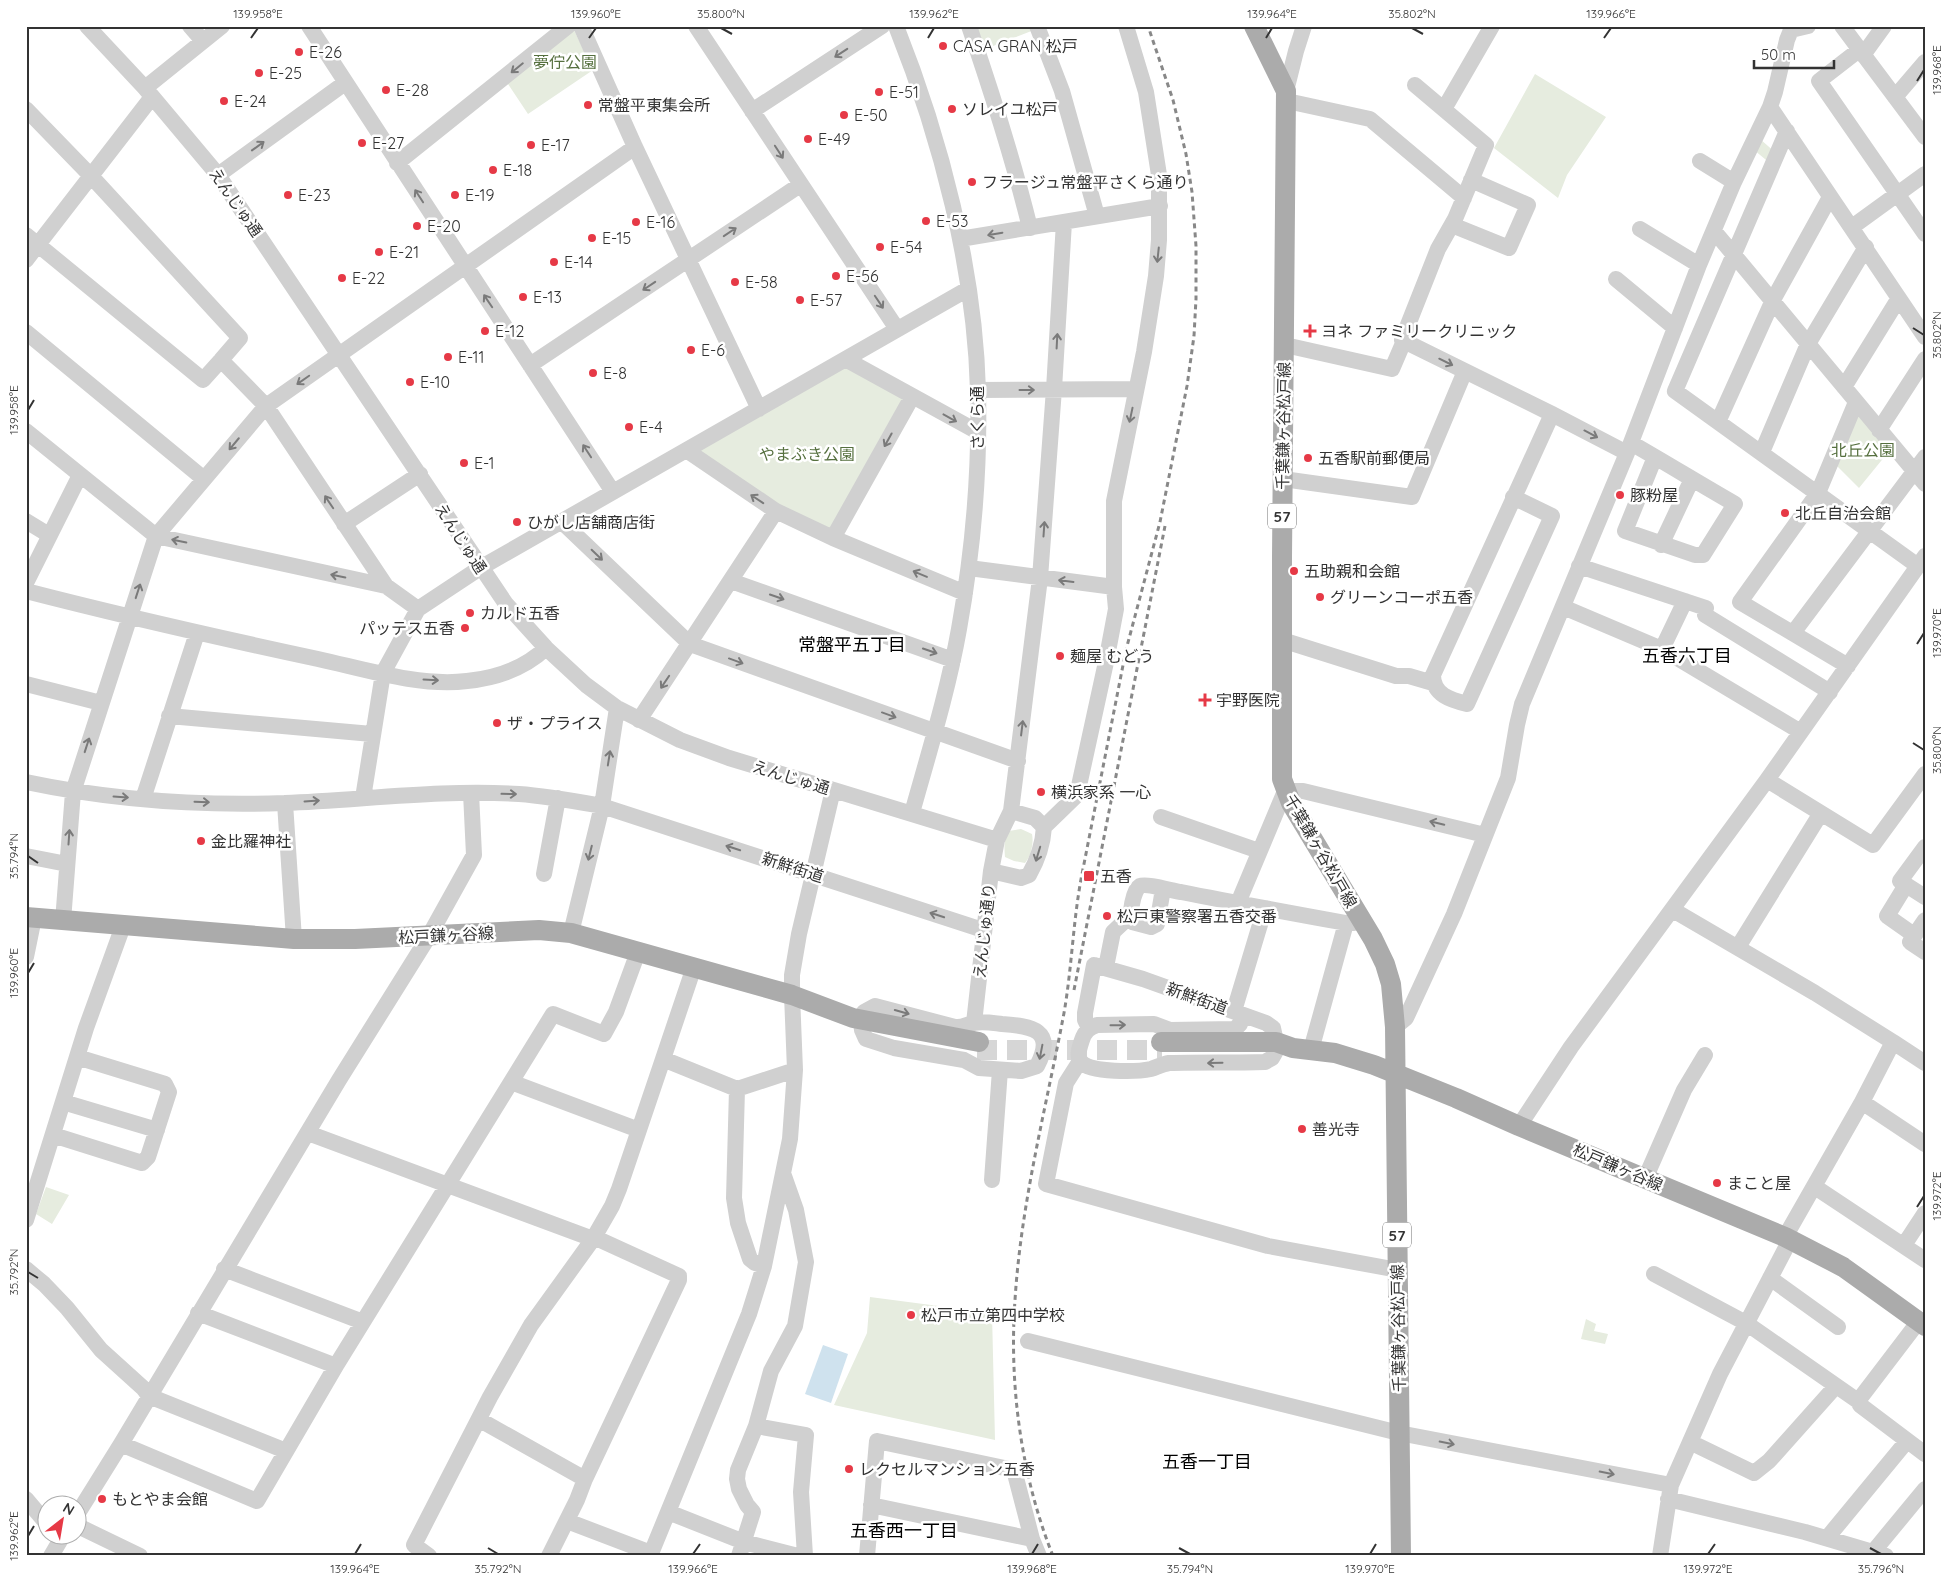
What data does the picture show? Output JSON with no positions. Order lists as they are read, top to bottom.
{
  "streets": {
    "main road": ["千葉鎌ヶ谷松戸線", "57", "松戸鎌ヶ谷線"],
    "street": [
      "えんじゅ通",
      "さくら通",
      "新鮮街道",
      "えんじゅ通り"
    ]
  },
  "crossings": [
    ["えんじゅ通", "さくら通"],
    ["えんじゅ通", "えんじゅ通り"],
    ["千葉鎌ヶ谷松戸線", "松戸鎌ヶ谷線"],
    ["新鮮街道", "えんじゅ通り"],
    ["新鮮街道", "松戸鎌ヶ谷線"]
  ],
  "districts": [
    "常盤平五丁目",
    "五香六丁目",
    "五香一丁目",
    "五香西一丁目"
  ],
  "parks": ["夢佇公園", "北丘公園", "やまぶき公園"],
  "places": {
    "other": [
      "CASA GRAN 松戸",
      "E-26",
      "E-25",
      "E-28",
      "E-51",
      "E-24",
      "常盤平東集会所",
      "ソレイユ松戸",
      "E-50",
      "E-49",
      "E-27",
      "E-17",
      "E-18",
      "フラージュ常盤平さくら通り",
      "E-23",
      "E-19",
      "E-53",
      "E-16",
      "E-20",
      "E-15",
      "E-54",
      "E-21",
      "E-14",
      "E-56",
      "E-22",
      "E-58",
      "E-13",
      "E-57",
      "E-12",
      "E-6",
      "E-11",
      "E-8",
      "E-10",
      "E-4",
      "五香駅前郵便局",
      "E-1",
      "豚粉屋",
      "北丘自治会館",
      "ひがし店舗商店街",
      "五助親和会館",
      "グリーンコーポ五香",
      "カルド五香",
      "パッテス五香",
      "麺屋 むどう",
      "ザ・プライス",
      "横浜家系 一心",
      "金比羅神社",
      "松戸東警察署五香交番",
      "善光寺",
      "まこと屋",
      "松戸市立第四中学校",
      "レクセルマンション五香",
      "もとやま会館"
    ],
    "health": ["ヨネ ファミリークリニック", "宇野医院"],
    "transit": ["五香"]
  },
  "scale_bar": "50 m",
  "north": "top right",
  "coordinates": [
    "139.958°E",
    "139.960°E",
    "35.800°N",
    "139.962°E",
    "139.964°E",
    "35.802°N",
    "139.966°E",
    "139.968°E",
    "139.970°E",
    "35.794°N",
    "139.972°E",
    "35.792°N",
    "35.796°N"
  ]
}
